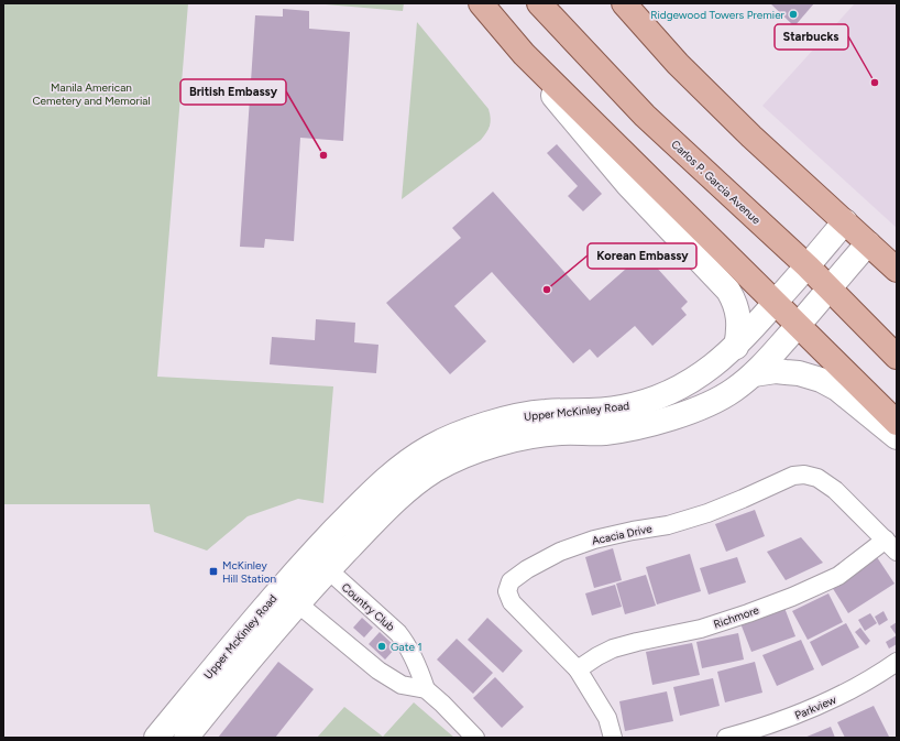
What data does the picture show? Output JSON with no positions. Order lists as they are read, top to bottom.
{
  "streets": {
    "main road": ["Carlos P. Garcia Avenue", "Upper McKinley Road"],
    "street": [
      "Acacia Drive",
      "Country Club",
      "Richmore",
      "Parkview"
    ]
  },
  "crossings": [
    ["Carlos P. Garcia Avenue", "Upper McKinley Road"],
    ["Upper McKinley Road", "Country Club"],
    ["Acacia Drive", "Richmore"]
  ],
  "parks": ["Manila American Cemetery and Memorial"],
  "places": {
    "other": [
      "Ridgewood Towers Premier",
      "Starbucks",
      "British Embassy",
      "Korean Embassy",
      "Gate 1"
    ],
    "transit": ["McKinley Hill Station"]
  }
}
